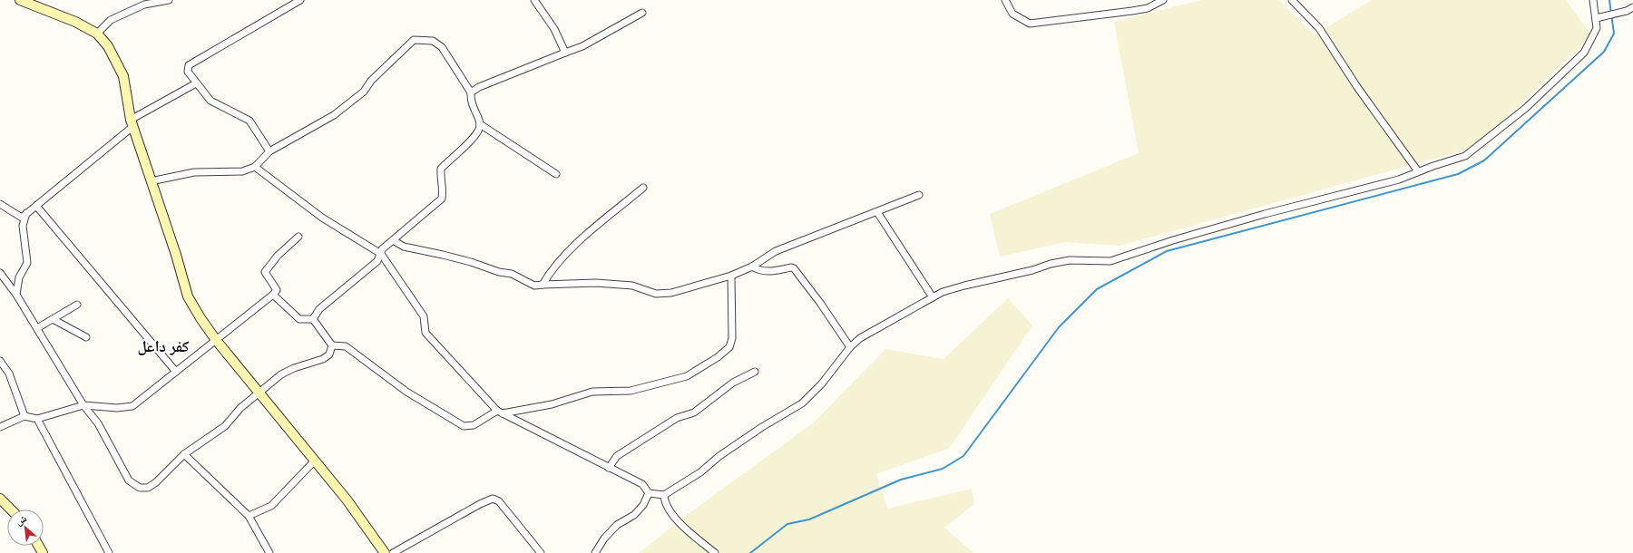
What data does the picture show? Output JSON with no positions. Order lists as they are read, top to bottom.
{
  "districts": ["كفر داعل"],
  "north": "top left"
}
